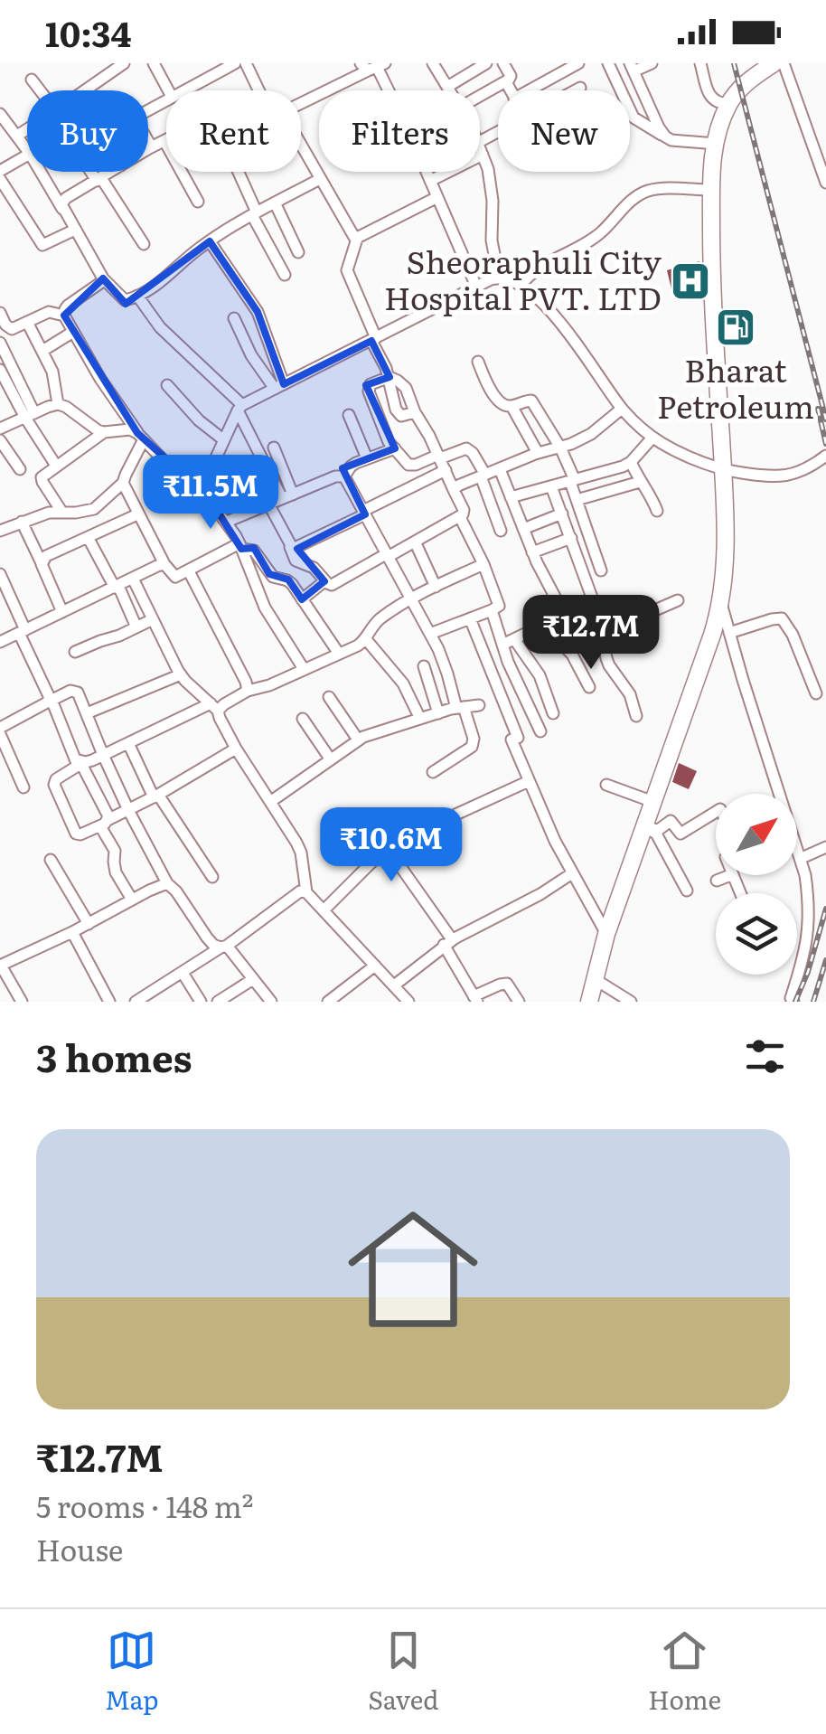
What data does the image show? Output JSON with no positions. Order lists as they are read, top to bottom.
{
  "places": {
    "hospital": ["Sheoraphuli City Hospital PVT. LTD"],
    "fuel station": ["Bharat Petroleum"]
  },
  "north": "top right",
  "page": {
    "status": "10:34",
    "chip": [
      "Buy",
      "Rent",
      "Filters",
      "New"
    ],
    "price": ["₹11.5M", "₹12.7M", "₹10.6M"],
    "heading": "3 homes",
    "list": [
      {
        "name": "₹12.7M",
        "note": "5 rooms · 148 m² · House"
      }
    ],
    "tabs": ["Map", "Saved", "Home"]
  }
}
